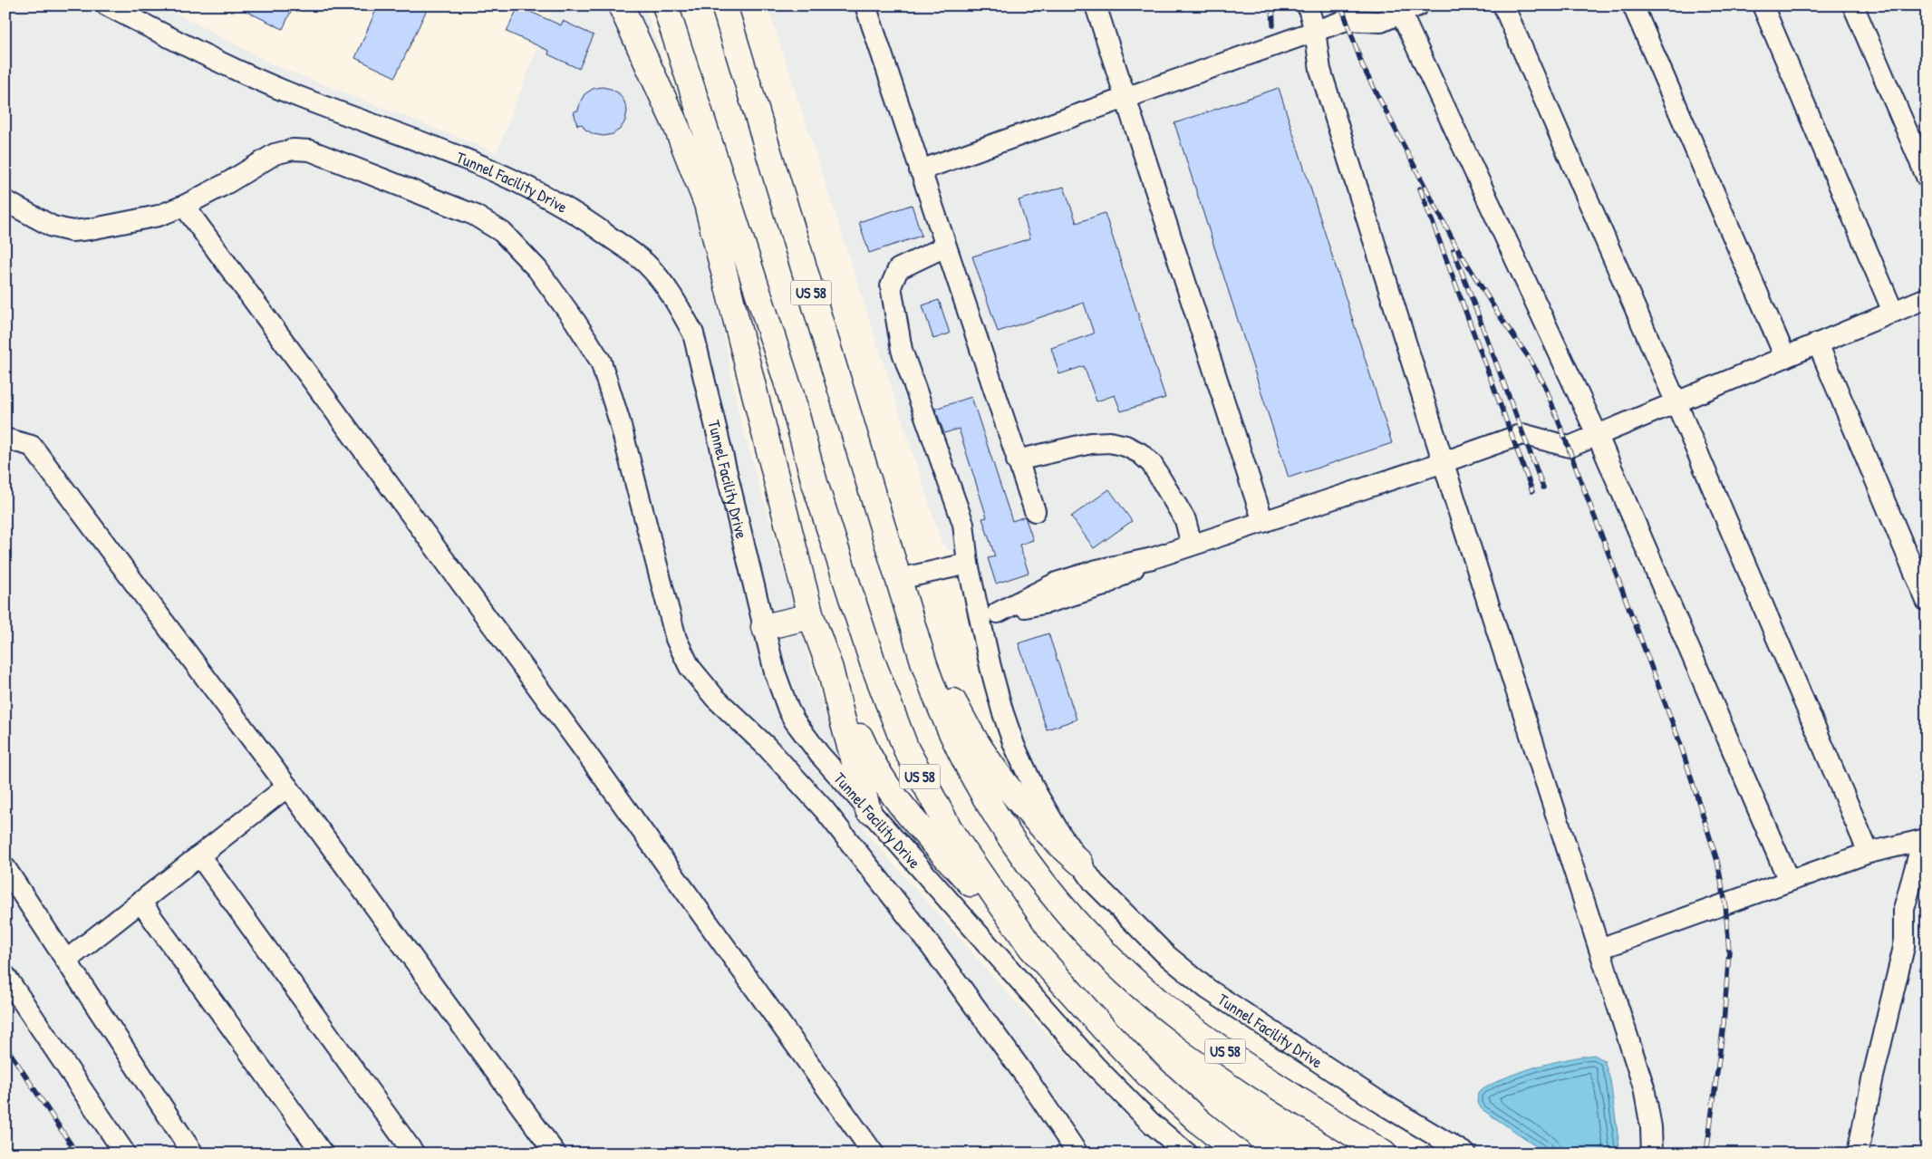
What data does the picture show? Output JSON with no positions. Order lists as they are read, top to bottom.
{
  "streets": {
    "highway": ["US 58"],
    "street": ["Tunnel Facility Drive"]
  }
}
